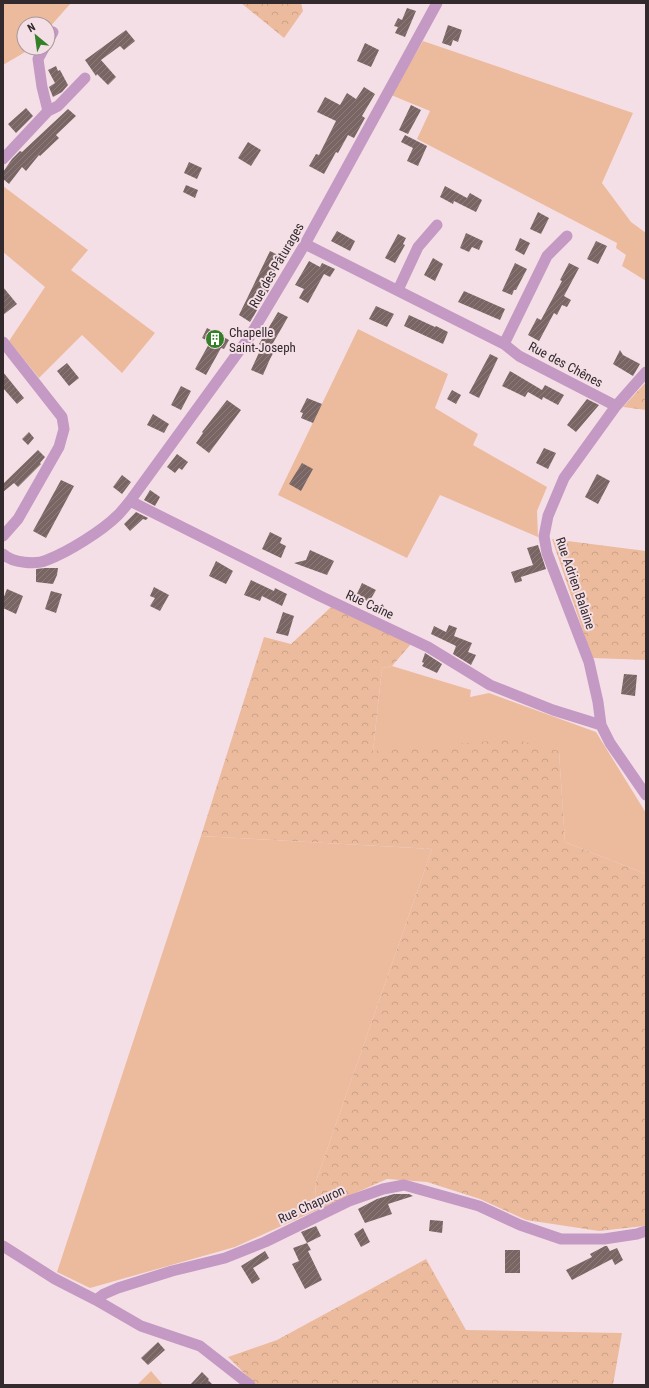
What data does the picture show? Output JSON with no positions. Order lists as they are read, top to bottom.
{
  "streets": {
    "street": [
      "Rue des Pâturages",
      "Rue des Chênes",
      "Rue Adrien Balaine",
      "Rue Caîne",
      "Rue Chapuron"
    ]
  },
  "crossings": [
    ["Rue des Pâturages", "Rue des Chênes"],
    ["Rue des Pâturages", "Rue Caîne"],
    ["Rue des Chênes", "Rue Adrien Balaine"],
    ["Rue Adrien Balaine", "Rue Caîne"]
  ],
  "places": {
    "building": ["Chapelle Saint-Joseph"]
  },
  "north": "top left"
}
